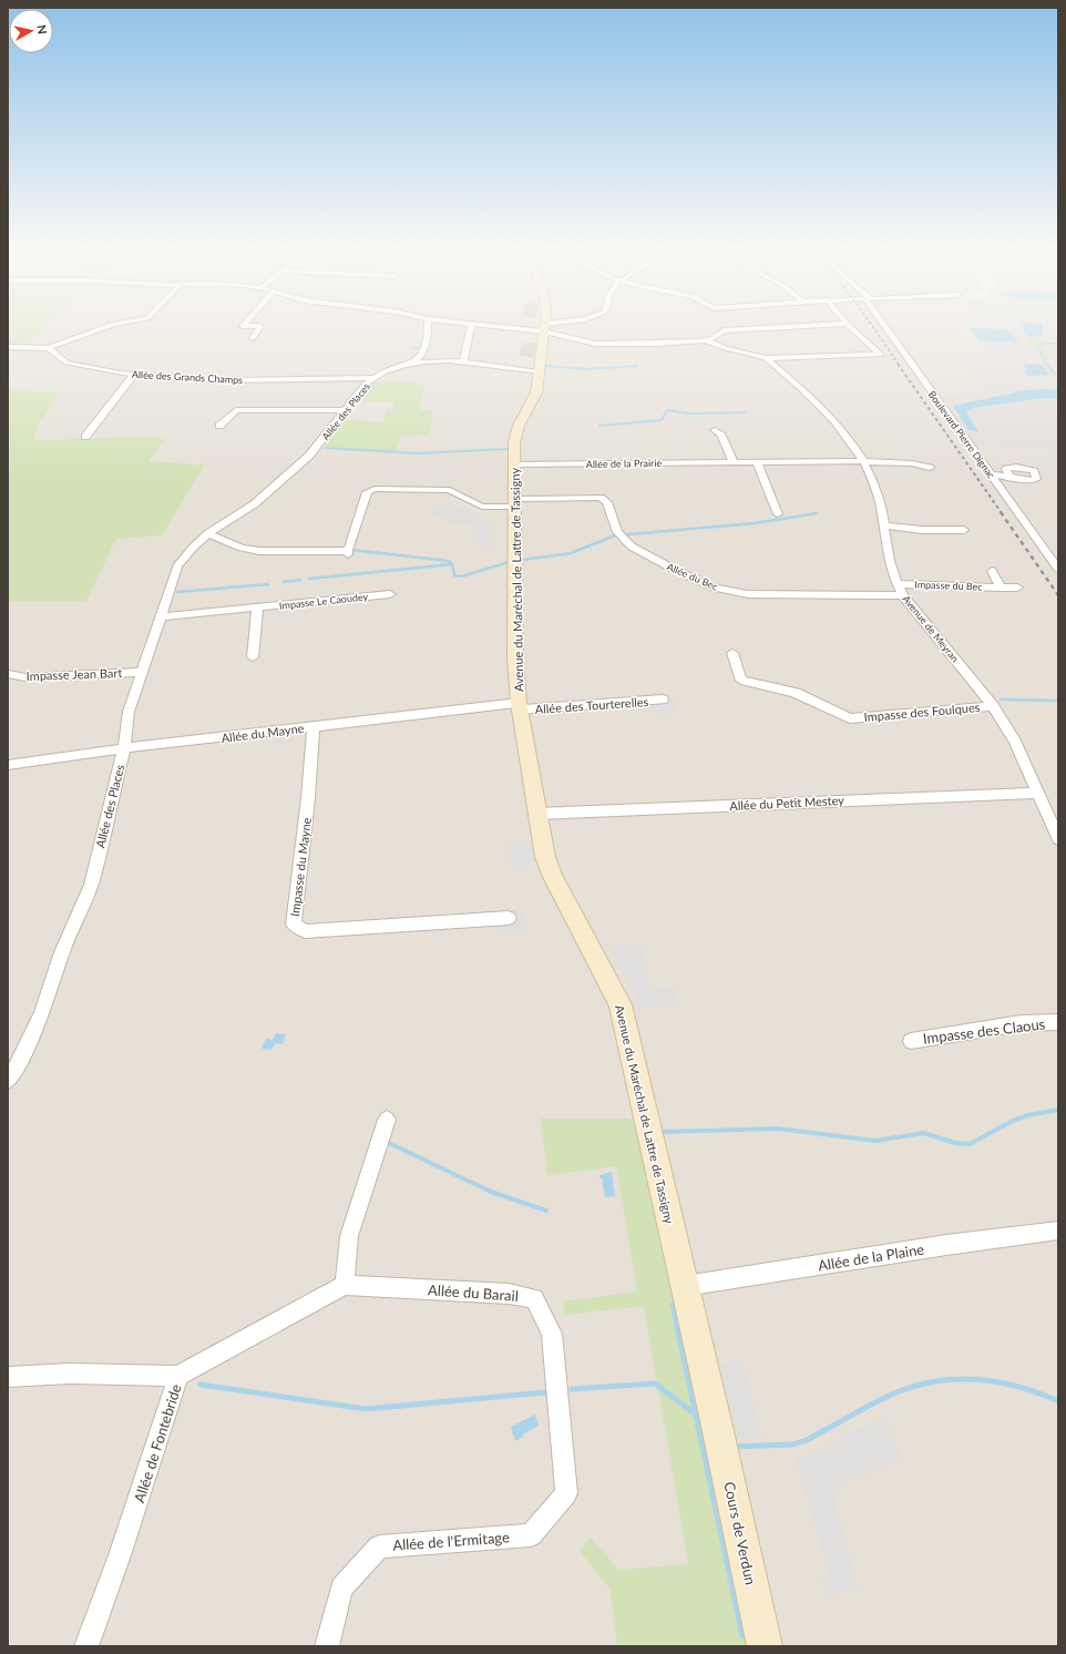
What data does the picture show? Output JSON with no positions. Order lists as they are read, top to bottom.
{
  "streets": {
    "main road": ["Avenue du Maréchal de Lattre de Tassigny", "Cours de Verdun"],
    "street": [
      "Allée des Grands Champs",
      "Allée des Places",
      "Boulevard Pierre Dignac",
      "Allée de la Prairie",
      "Allée du Bec",
      "Impasse du Bec",
      "Impasse Le Caoudey",
      "Avenue de Meyran",
      "Impasse Jean Bart",
      "Allée des Tourterelles",
      "Impasse des Foulques",
      "Allée du Mayne",
      "Allée du Petit Mestey",
      "Impasse du Mayne",
      "Impasse des Claous",
      "Allée de la Plaine",
      "Allée du Barail",
      "Allée de Fontebride",
      "Allée de l'Ermitage"
    ]
  },
  "crossings": [
    ["Allée des Grands Champs", "Allée des Places"],
    ["Allée des Places", "Allée du Bec"],
    ["Allée des Places", "Avenue du Maréchal de Lattre de Tassigny"],
    ["Allée des Places", "Impasse Le Caoudey"],
    ["Allée des Places", "Impasse Jean Bart"],
    ["Allée des Places", "Allée du Mayne"],
    ["Allée de la Prairie", "Avenue du Maréchal de Lattre de Tassigny"],
    ["Allée de la Prairie", "Avenue de Meyran"],
    ["Allée du Bec", "Avenue du Maréchal de Lattre de Tassigny"],
    ["Allée du Bec", "Avenue de Meyran"],
    ["Avenue du Maréchal de Lattre de Tassigny", "Allée des Tourterelles"],
    ["Avenue du Maréchal de Lattre de Tassigny", "Allée du Mayne"],
    ["Avenue du Maréchal de Lattre de Tassigny", "Allée du Petit Mestey"],
    ["Avenue du Maréchal de Lattre de Tassigny", "Allée de la Plaine"],
    ["Avenue du Maréchal de Lattre de Tassigny", "Cours de Verdun"],
    ["Impasse du Bec", "Avenue de Meyran"],
    ["Avenue de Meyran", "Impasse des Foulques"],
    ["Avenue de Meyran", "Allée du Petit Mestey"],
    ["Allée des Tourterelles", "Allée du Mayne"],
    ["Allée du Mayne", "Impasse du Mayne"],
    ["Allée du Barail", "Allée de l'Ermitage"]
  ],
  "north": "right"
}
